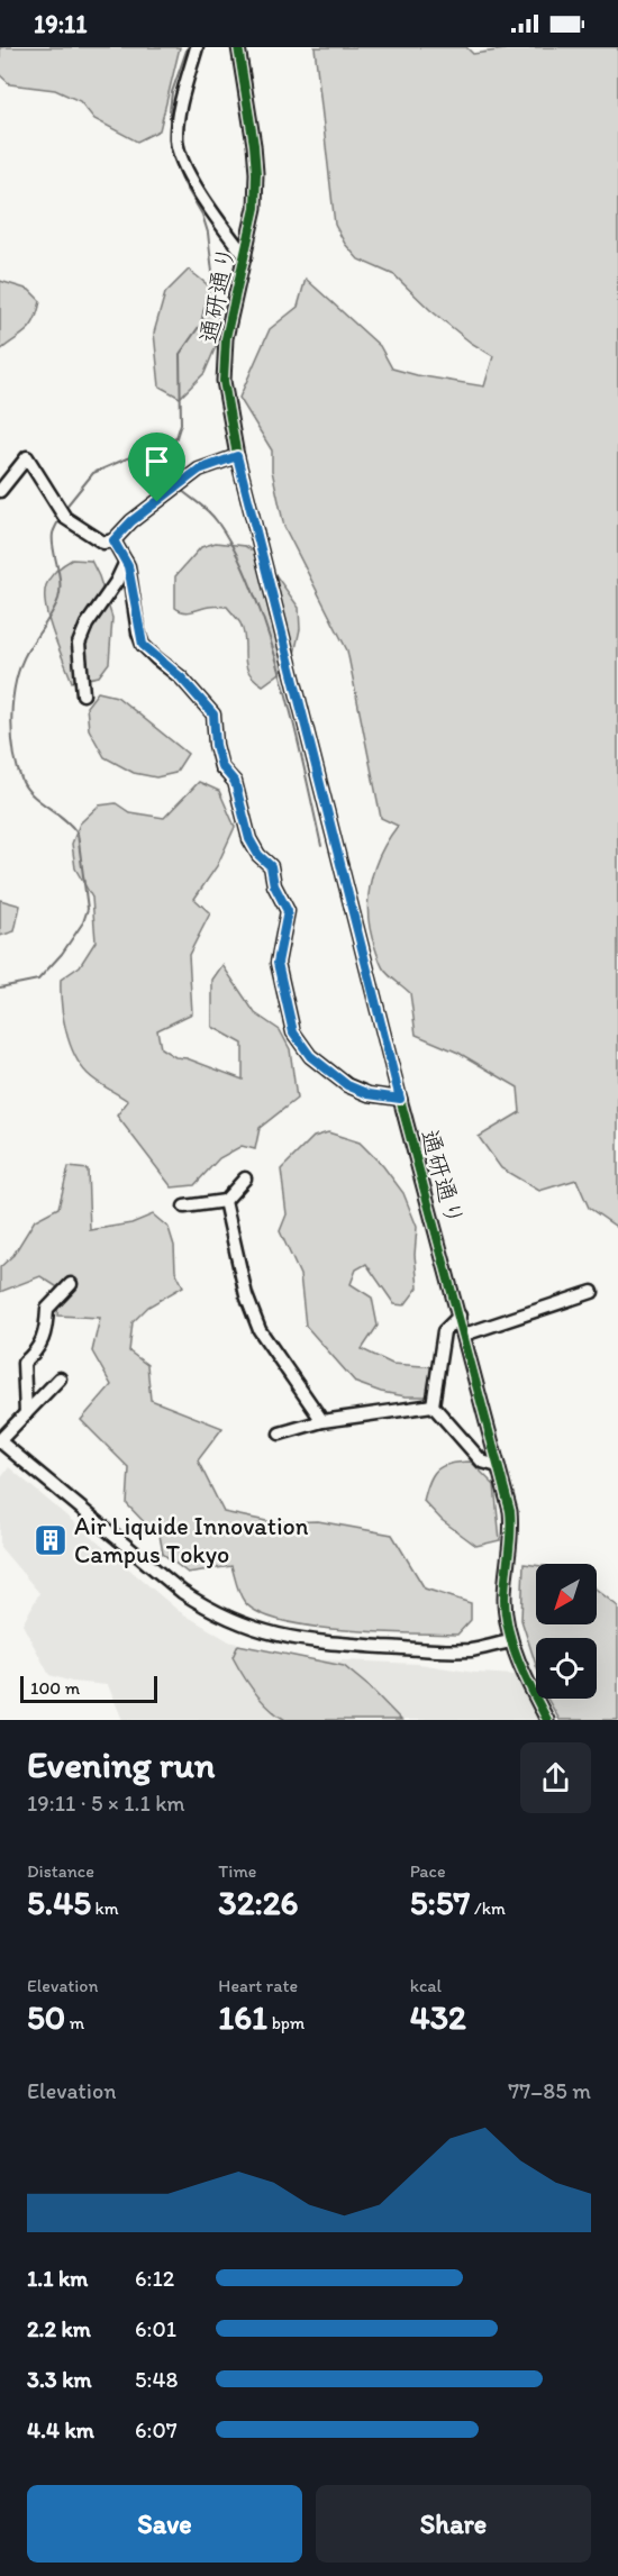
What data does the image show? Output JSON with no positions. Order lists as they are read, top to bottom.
{
  "streets": {
    "street": ["通研通り"]
  },
  "places": {
    "building": ["Air Liquide Innovation Campus Tokyo"]
  },
  "scale_bar": "100 m",
  "north": "bottom left",
  "page": {
    "status": "19:11",
    "scale": "100 m",
    "heading": ["Evening run", "19:11 · 5 × 1.1 km"],
    "stats": [
      ["Distance", "5.45 km"],
      ["Time", "32:26"],
      ["Pace", "5:57 /km"],
      ["Elevation", "50 m"],
      ["Heart rate", "161 bpm"],
      ["kcal", "432"]
    ],
    "chart": ["Elevation", "77–85 m"],
    "list": [
      {
        "name": "1.1 km",
        "note": "6:12"
      },
      {
        "name": "2.2 km",
        "note": "6:01"
      },
      {
        "name": "3.3 km",
        "note": "5:48"
      },
      {
        "name": "4.4 km",
        "note": "6:07"
      }
    ],
    "buttons": ["Save", "Share"]
  }
}
